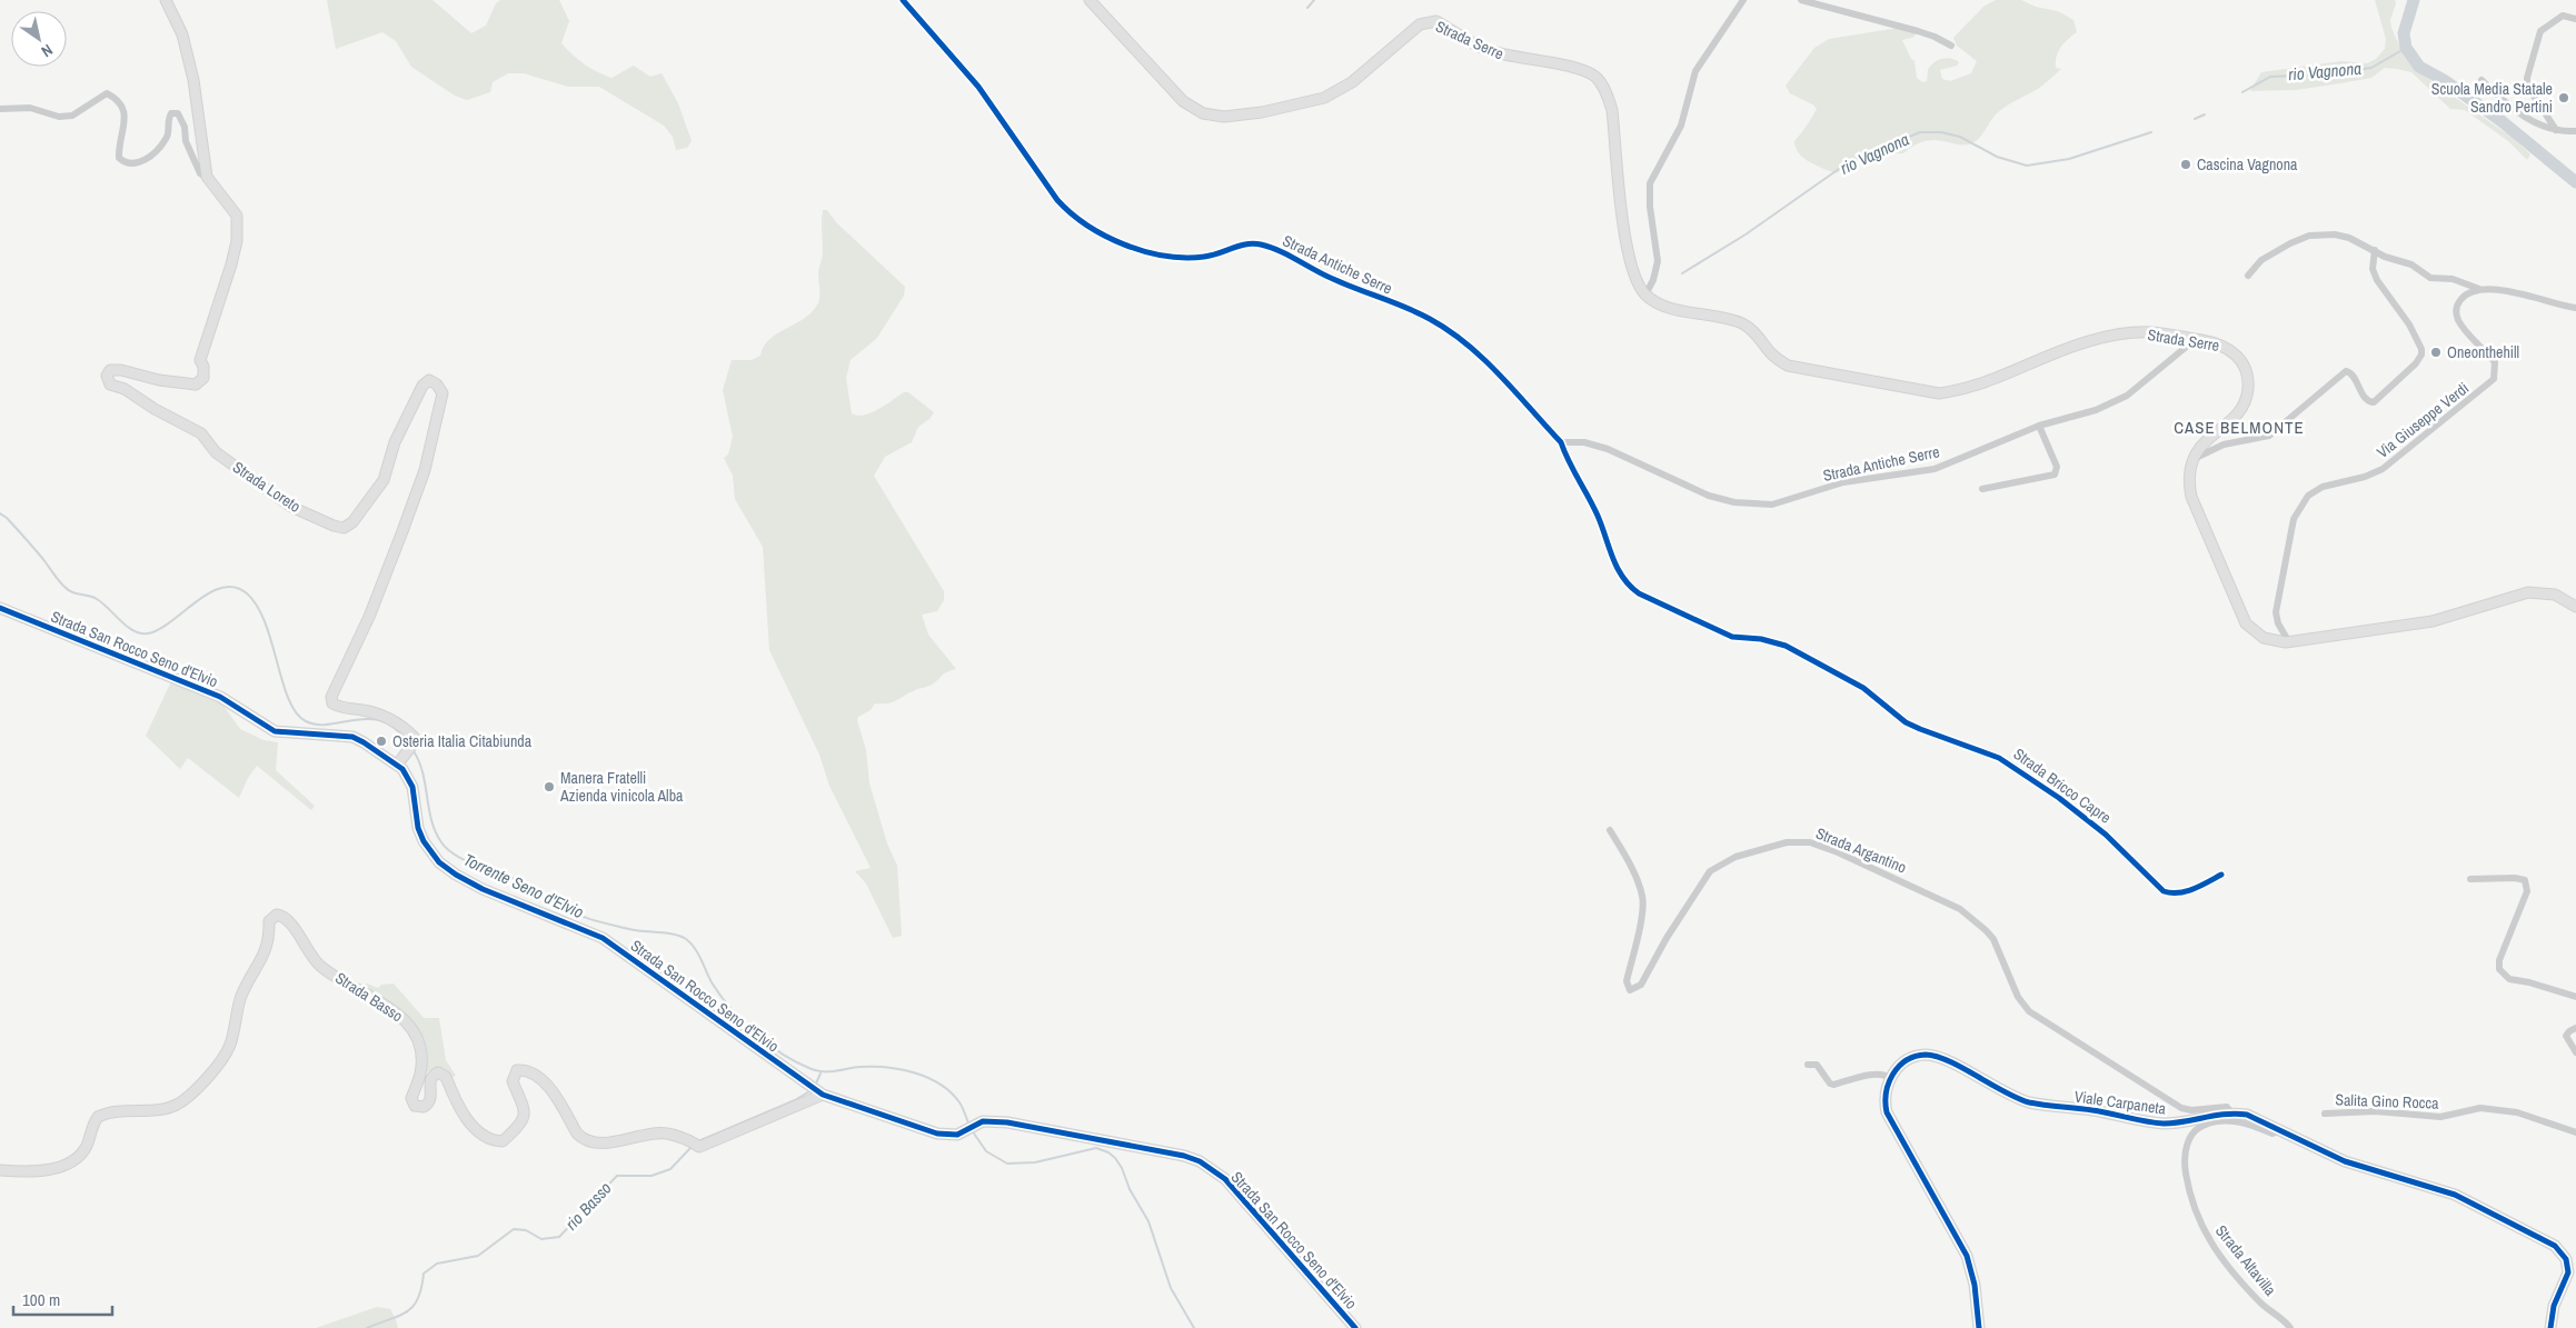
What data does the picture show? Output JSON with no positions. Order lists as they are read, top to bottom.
{
  "streets": {
    "street": [
      "Strada Serre",
      "Strada Antiche Serre",
      "Via Giuseppe Verdi",
      "Strada Loreto",
      "Strada San Rocco Seno d'Elvio",
      "Strada Bricco Capre",
      "Strada Argantino",
      "Strada Basso",
      "Salita Gino Rocca",
      "Viale Carpaneta",
      "Strada Altavilla"
    ]
  },
  "crossings": [
    ["Strada Serre", "Strada Antiche Serre"],
    ["Strada Antiche Serre", "Strada Bricco Capre"],
    ["Strada Loreto", "Strada San Rocco Seno d'Elvio"],
    ["Strada San Rocco Seno d'Elvio", "Strada Basso"],
    ["Strada Argantino", "Viale Carpaneta"],
    ["Viale Carpaneta", "Strada Altavilla"]
  ],
  "districts": ["CASE BELMONTE"],
  "water": ["rio Vagnona", "Torrente Seno d'Elvio", "rio Basso"],
  "places": [
    "Scuola Media Statale Sandro Pertini",
    "Cascina Vagnona",
    "Oneonthehill",
    "Osteria Italia Citabiunda",
    "Manera Fratelli Azienda vinicola Alba"
  ],
  "scale_bar": "100 m",
  "north": "bottom right"
}
